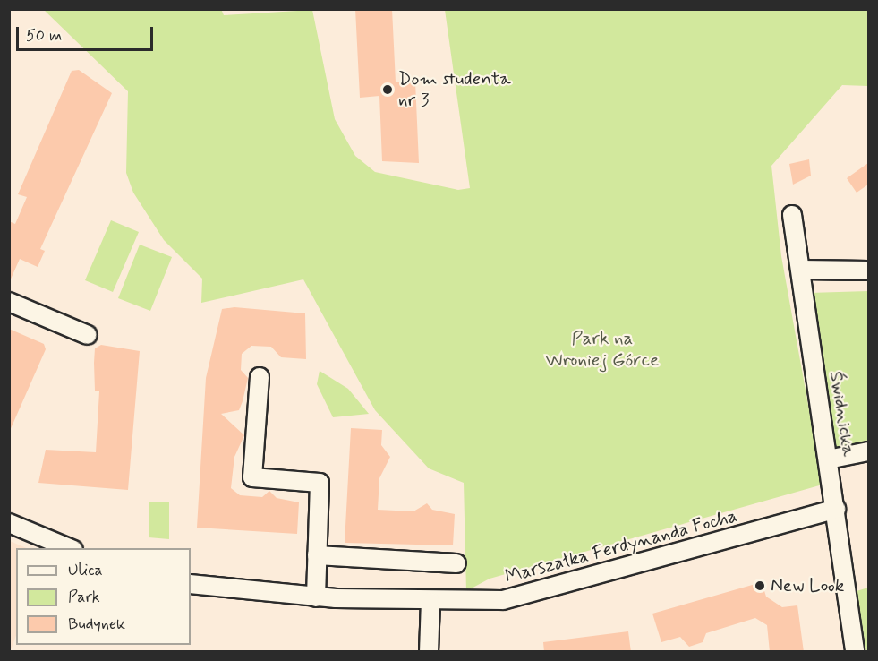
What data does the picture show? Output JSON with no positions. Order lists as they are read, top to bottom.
{
  "streets": {
    "street": ["Świdnicka", "Marszałka Ferdynanda Focha"]
  },
  "crossings": [
    ["Świdnicka", "Marszałka Ferdynanda Focha"]
  ],
  "parks": ["Park na Wroniej Górce"],
  "places": ["Dom studenta nr 3", "New Look"],
  "legend": ["Ulica", "Park", "Budynek"],
  "scale_bar": "50 m"
}
